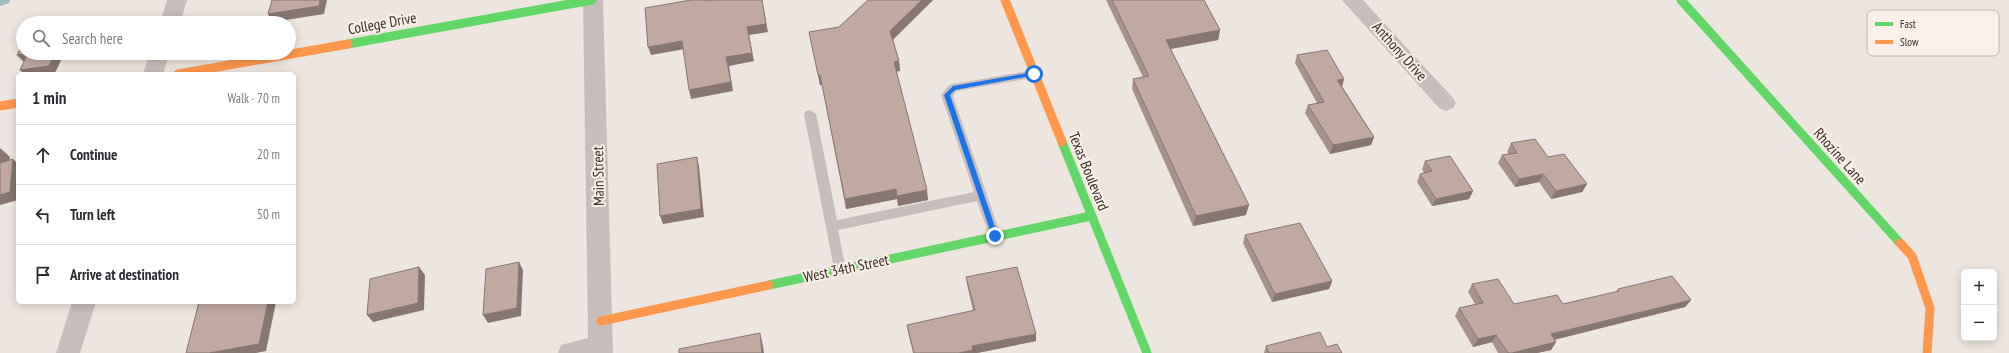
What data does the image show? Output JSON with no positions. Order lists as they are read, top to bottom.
{
  "streets": {
    "street": [
      "College Drive",
      "Anthony Drive",
      "Rhozine Lane",
      "Texas Boulevard",
      "Main Street",
      "West 34th Street"
    ]
  },
  "crossings": [
    ["College Drive", "Main Street"],
    ["Texas Boulevard", "West 34th Street"],
    ["Main Street", "West 34th Street"]
  ],
  "legend": ["Fast", "Slow"],
  "page": {
    "search": "Search here",
    "heading": ["1 min", "Walk · 70 m"],
    "list": [
      ["Continue", "20 m"],
      ["Turn left", "50 m"],
      "Arrive at destination"
    ],
    "map_buttons": ["+", "−"]
  }
}
